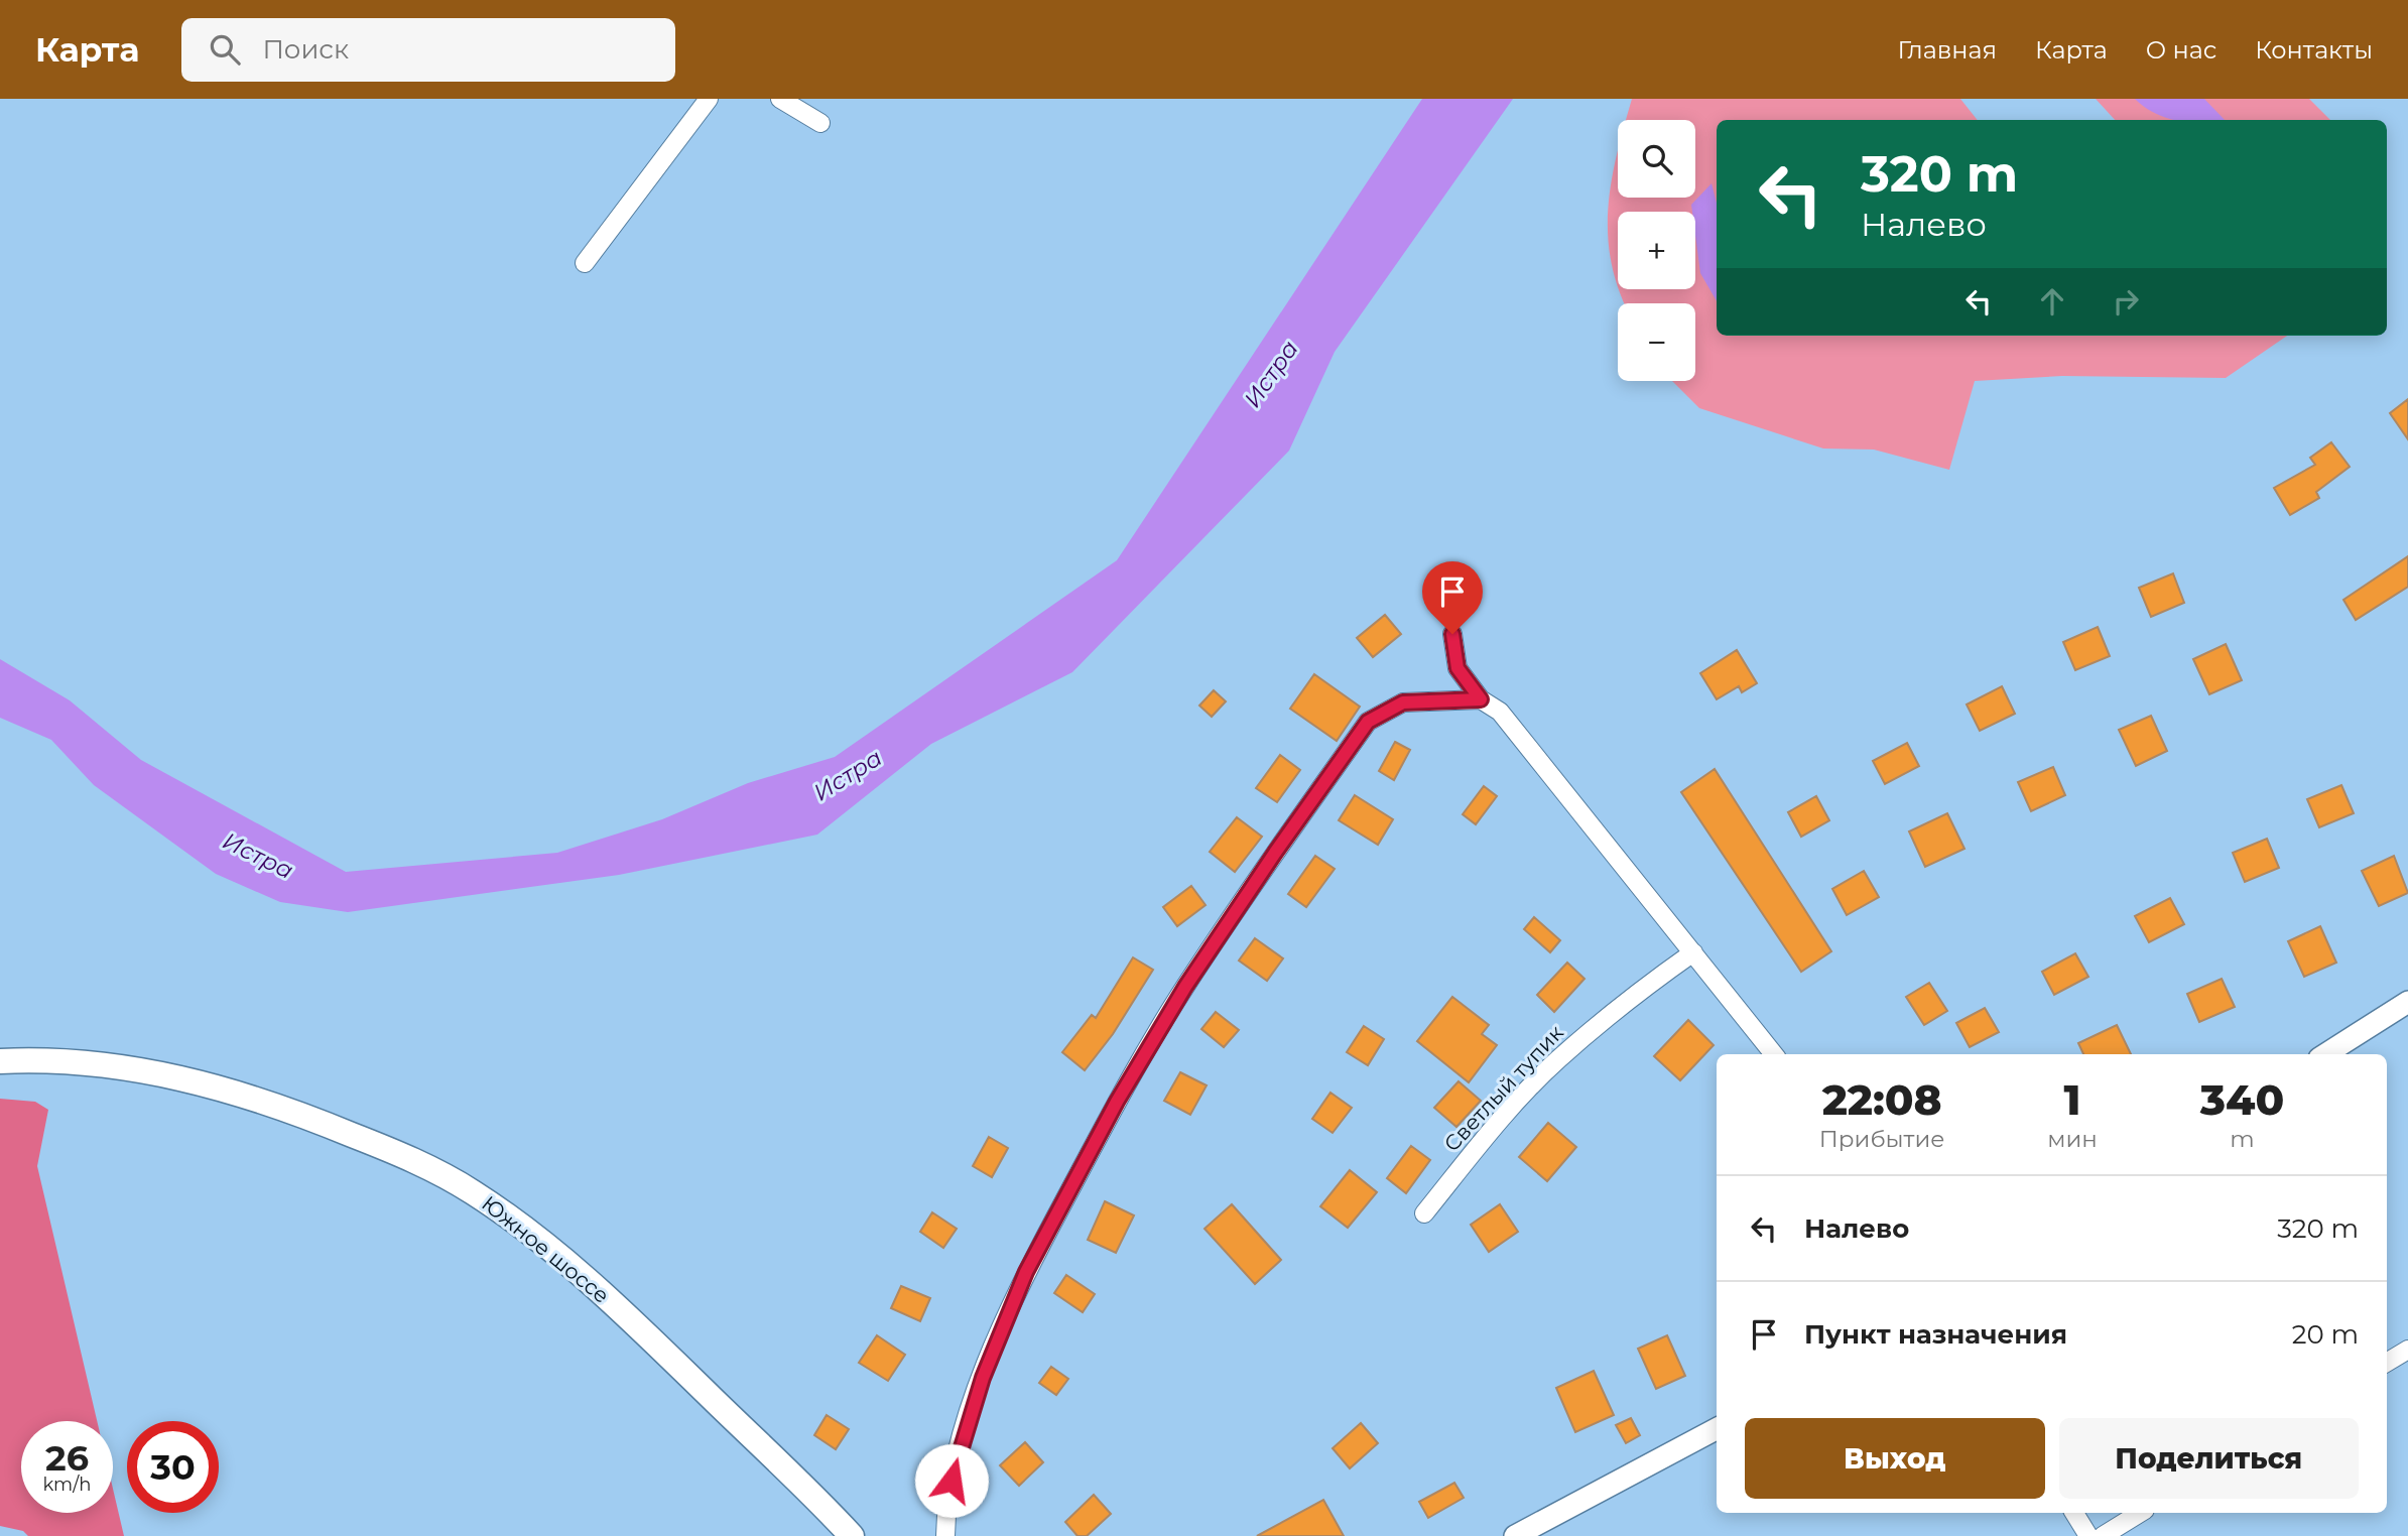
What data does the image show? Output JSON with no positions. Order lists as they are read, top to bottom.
{
  "streets": {
    "main road": ["Южное шоссе"],
    "street": ["Светлый тупик"]
  },
  "water": ["Истра"],
  "page": {
    "header": "Карта",
    "search": "Поиск",
    "nav": [
      "Главная",
      "Карта",
      "О нас",
      "Контакты"
    ],
    "map_buttons": ["+", "−"],
    "turn": ["320 m", "Налево"],
    "eta": [
      "22:08",
      "Прибытие",
      "1",
      "мин",
      "340",
      "m"
    ],
    "list": [
      {
        "name": "Налево",
        "value": "320 m"
      },
      {
        "name": "Пункт назначения",
        "value": "20 m"
      }
    ],
    "buttons": ["Выход", "Поделиться"],
    "speed": "26 km/h",
    "limit": "30"
  }
}
